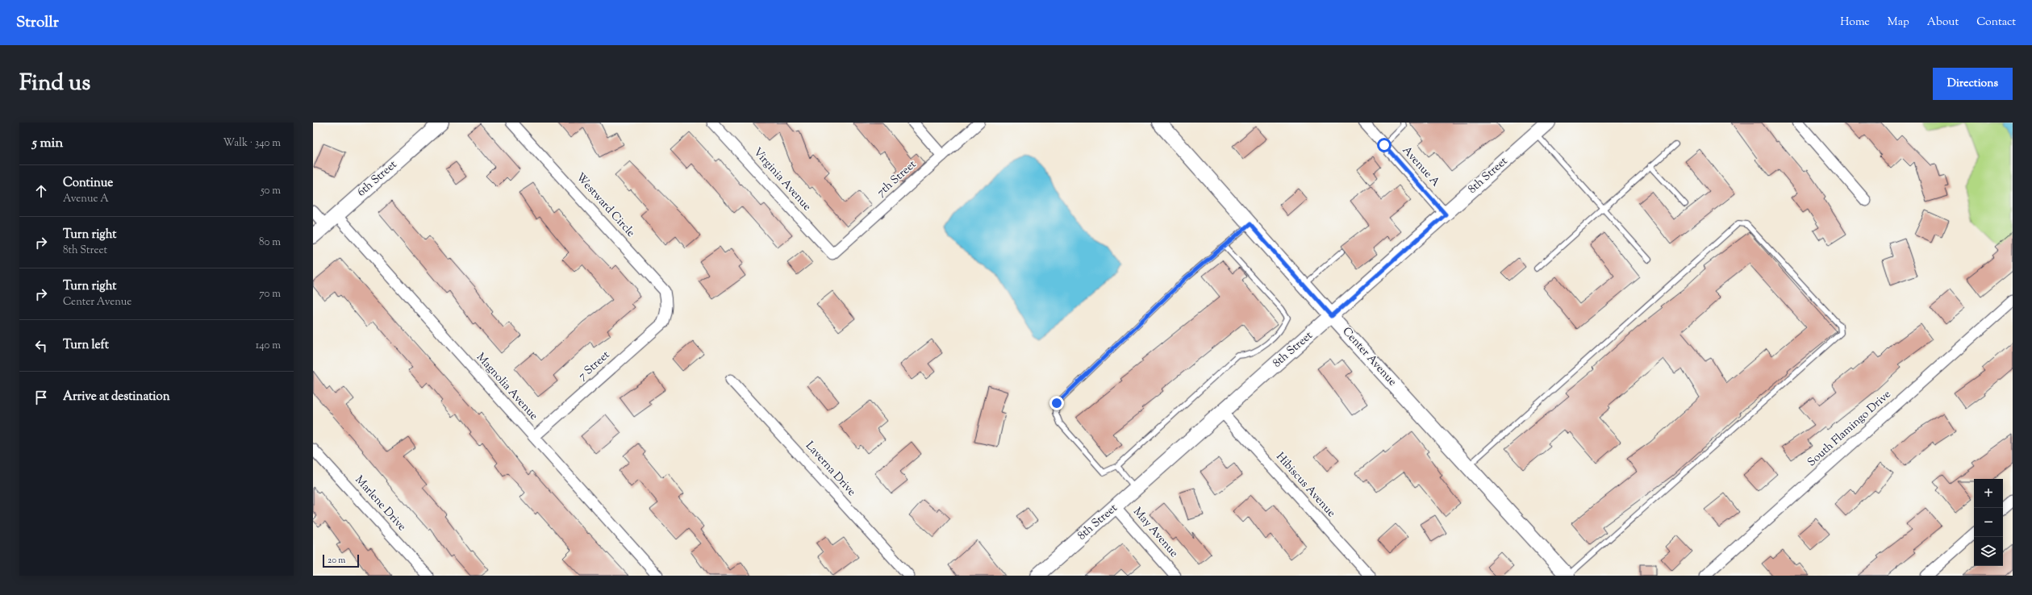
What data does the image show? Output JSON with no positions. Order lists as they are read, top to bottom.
{
  "streets": {
    "street": [
      "Avenue A",
      "8th Street",
      "6th Street",
      "7th Street",
      "Virginia Avenue",
      "Westward Circle",
      "Center Avenue",
      "7 Street",
      "Magnolia Avenue",
      "South Flamingo Drive",
      "Laverna Drive",
      "Hibiscus Avenue",
      "Marlene Drive",
      "May Avenue"
    ]
  },
  "crossings": [
    ["Avenue A", "8th Street"],
    ["8th Street", "Center Avenue"],
    ["8th Street", "Hibiscus Avenue"],
    ["8th Street", "May Avenue"],
    ["6th Street", "Magnolia Avenue"],
    ["7th Street", "Virginia Avenue"],
    ["Westward Circle", "7 Street"],
    ["7 Street", "Magnolia Avenue"]
  ],
  "scale_bar": "20 m",
  "page": {
    "header": "Strollr",
    "nav": [
      "Home",
      "Map",
      "About",
      "Contact"
    ],
    "title": "Find us",
    "buttons": "Directions",
    "heading": ["5 min", "Walk · 340 m"],
    "list": [
      ["Continue", "Avenue A", "50 m"],
      ["Turn right", "8th Street", "80 m"],
      ["Turn right", "Center Avenue", "70 m"],
      ["Turn left", "140 m"],
      "Arrive at destination"
    ],
    "map_buttons": ["+", "−"],
    "scale": "20 m"
  }
}
